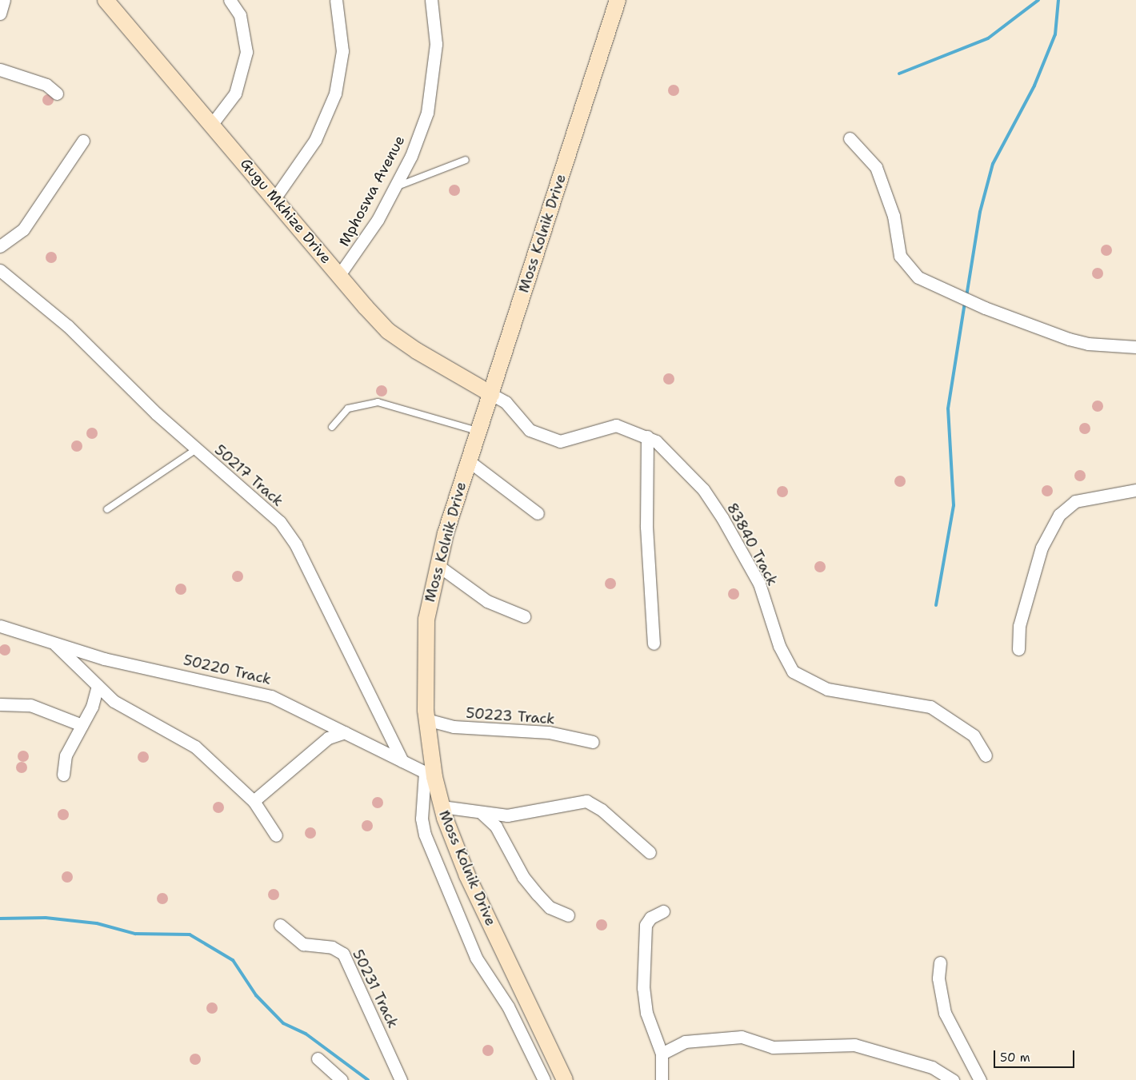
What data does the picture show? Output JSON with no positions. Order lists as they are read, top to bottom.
{
  "streets": {
    "main road": ["Gugu Mkhize Drive", "Moss Kolnik Drive"],
    "street": [
      "Mphoswa Avenue",
      "50217 Track",
      "83840 Track",
      "50220 Track",
      "50223 Track",
      "50231 Track"
    ]
  },
  "crossings": [
    ["Mphoswa Avenue", "Gugu Mkhize Drive"],
    ["Gugu Mkhize Drive", "Moss Kolnik Drive"],
    ["Gugu Mkhize Drive", "83840 Track"],
    ["Moss Kolnik Drive", "83840 Track"],
    ["Moss Kolnik Drive", "50220 Track"],
    ["Moss Kolnik Drive", "50223 Track"],
    ["50217 Track", "50220 Track"]
  ],
  "scale_bar": "50 m"
}
